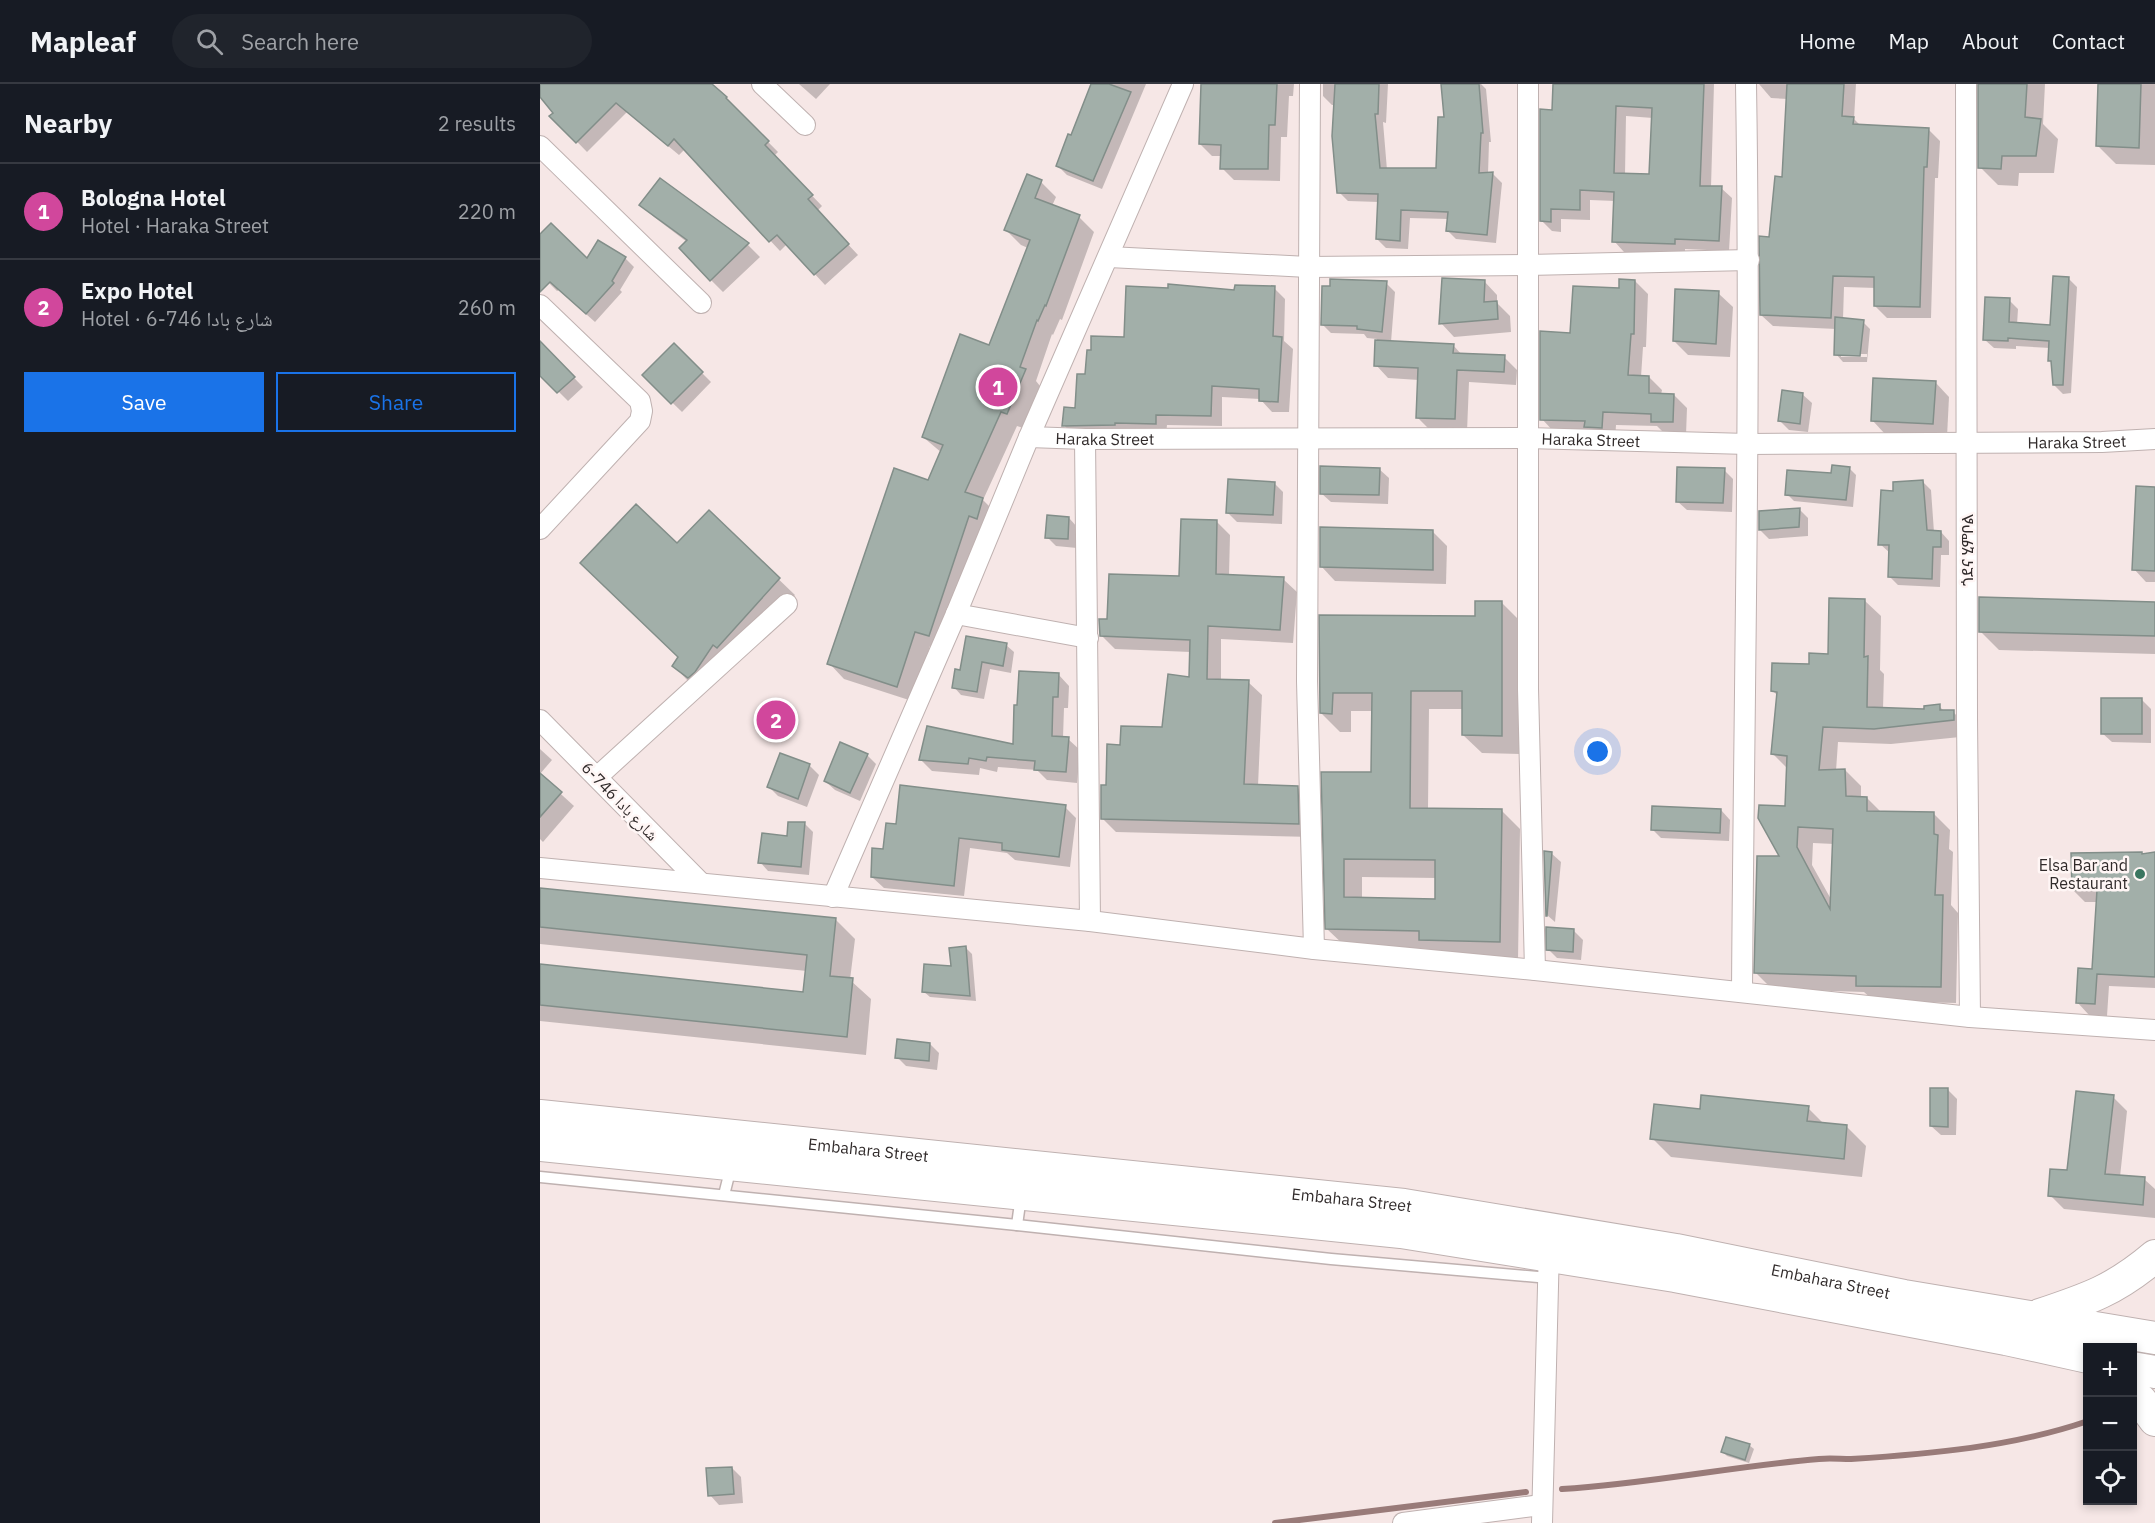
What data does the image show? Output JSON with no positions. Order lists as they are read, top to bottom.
{
  "streets": {
    "main road": ["Embahara Street"],
    "street": ["Haraka Street", "ጎደና ሂምቦል", "شارع بادا 746-6"]
  },
  "crossings": [
    ["Haraka Street", "ጎደና ሂምቦል"]
  ],
  "places": ["Elsa Bar and Restaurant"],
  "page": {
    "header": "Mapleaf",
    "search": "Search here",
    "nav": [
      "Home",
      "Map",
      "About",
      "Contact"
    ],
    "heading": ["Nearby", "2 results"],
    "list": [
      {
        "mark": "1",
        "name": "Bologna Hotel",
        "note": "Hotel · Haraka Street",
        "value": "220 m"
      },
      {
        "mark": "2",
        "name": "Expo Hotel",
        "note": "Hotel · شارع بادا 746-6",
        "value": "260 m"
      }
    ],
    "buttons": ["Save", "Share"],
    "pins": ["1", "2"],
    "map_buttons": ["+", "−"]
  }
}
